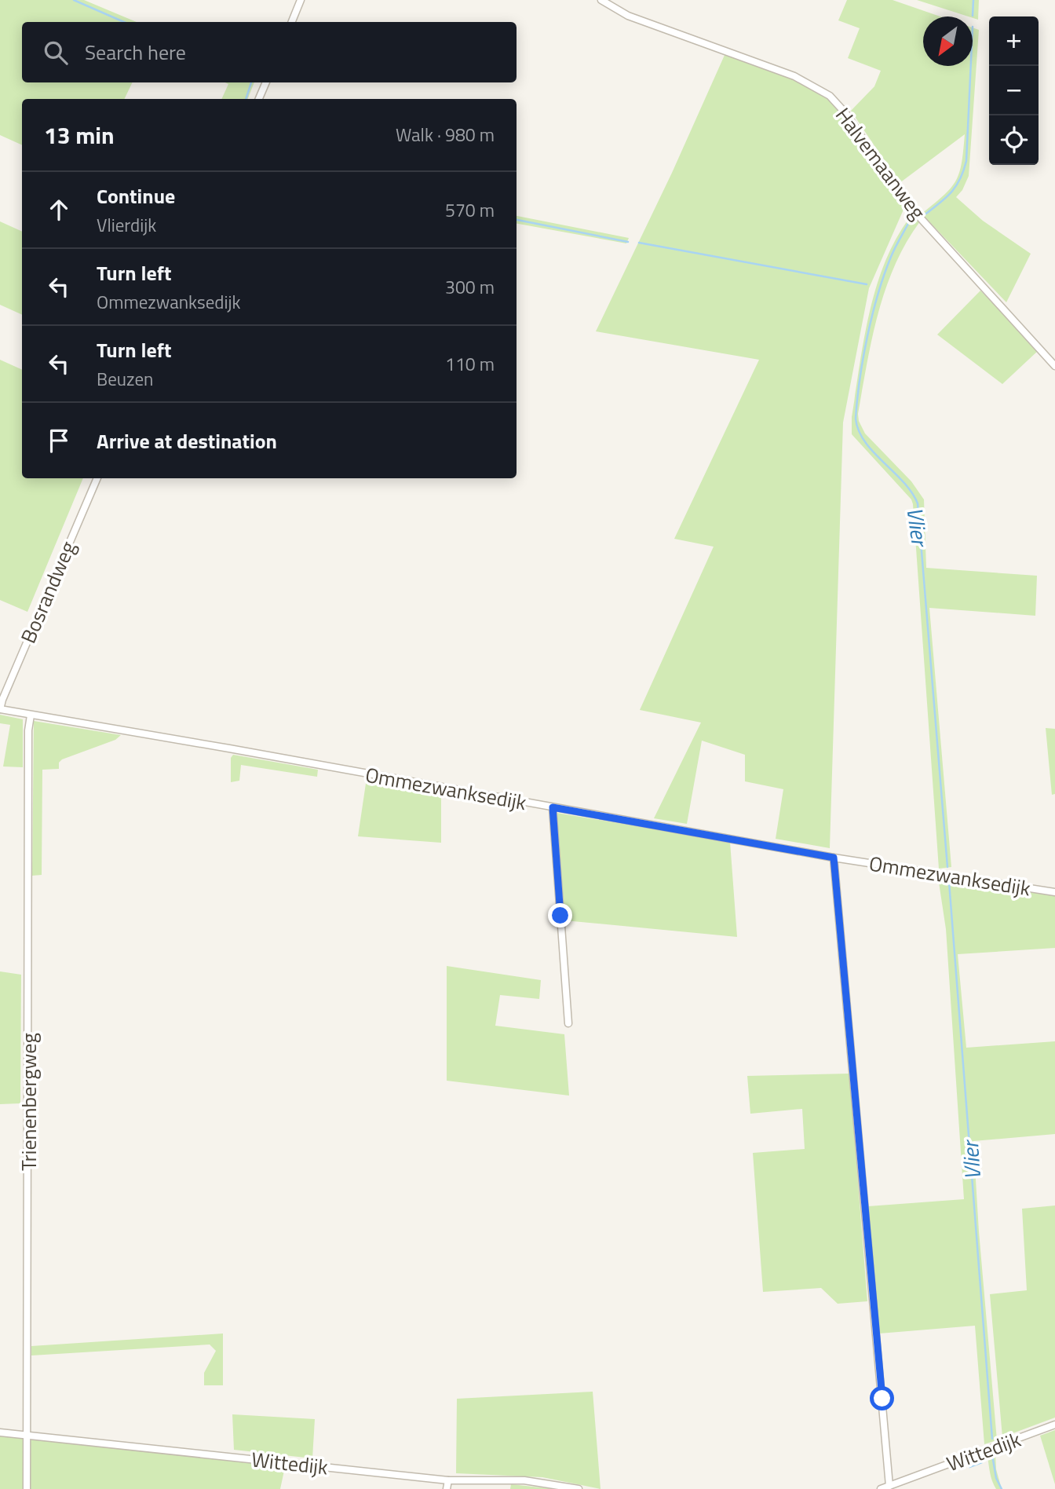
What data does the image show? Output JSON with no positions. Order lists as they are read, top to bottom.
{
  "streets": {
    "street": [
      "Halvemaanweg",
      "Bosrandweg",
      "Ommezwanksedijk",
      "Trienenbergweg",
      "Wittedijk"
    ]
  },
  "crossings": [
    ["Bosrandweg", "Ommezwanksedijk"],
    ["Ommezwanksedijk", "Trienenbergweg"],
    ["Trienenbergweg", "Wittedijk"]
  ],
  "water": ["Vlier"],
  "north": "bottom left",
  "page": {
    "map_buttons": ["+", "−"],
    "search": "Search here",
    "heading": ["13 min", "Walk · 980 m"],
    "list": [
      ["Continue", "Vlierdijk", "570 m"],
      ["Turn left", "Ommezwanksedijk", "300 m"],
      ["Turn left", "Beuzen", "110 m"],
      "Arrive at destination"
    ]
  }
}
